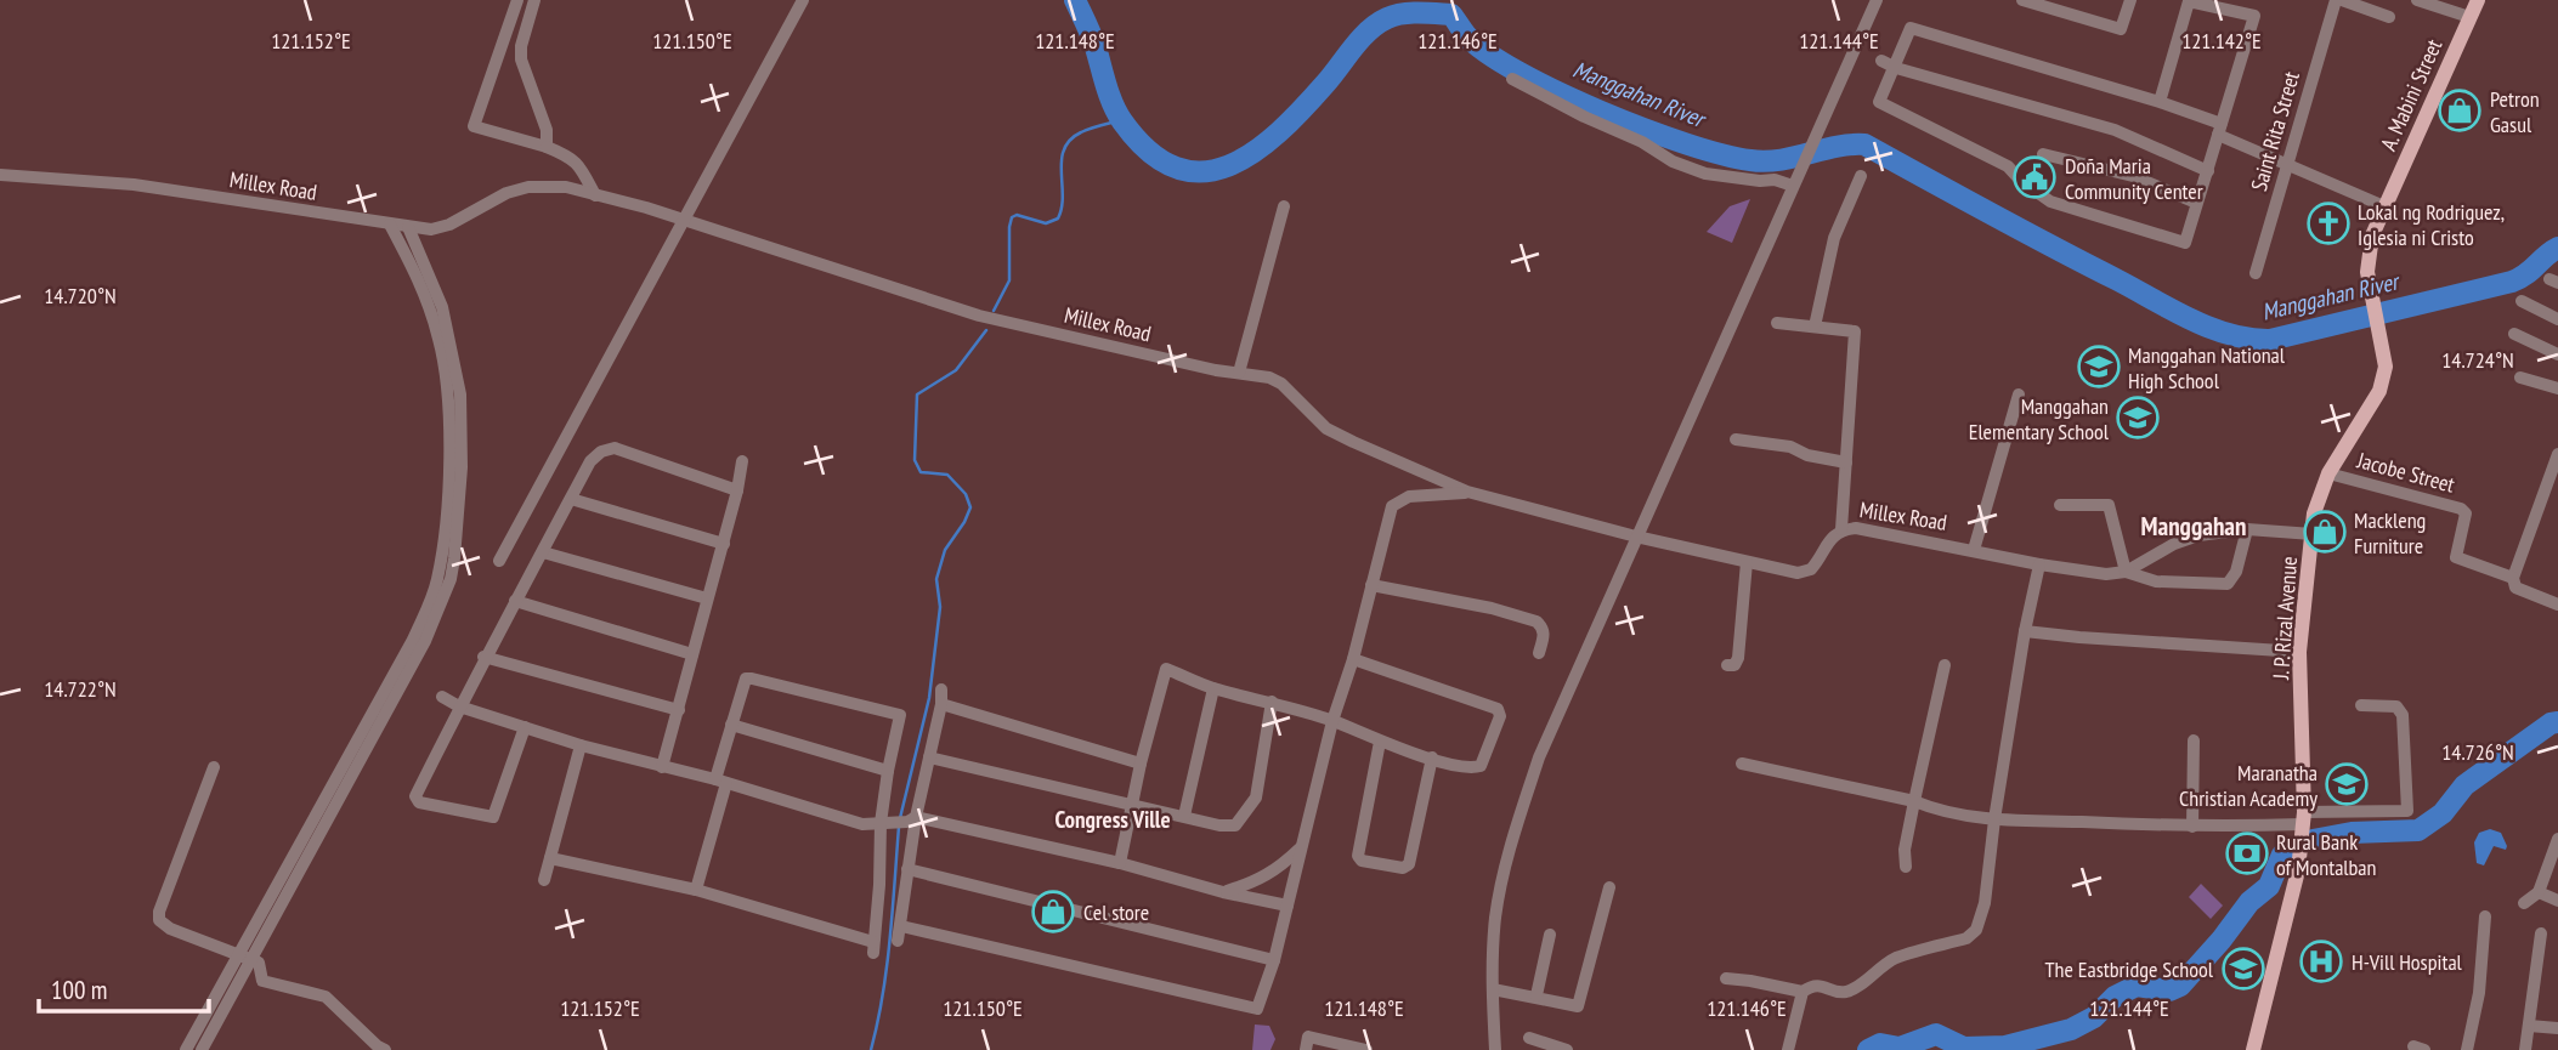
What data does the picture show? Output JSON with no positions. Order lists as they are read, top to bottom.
{
  "streets": {
    "main road": ["A. Mabini Street", "J. P. Rizal Avenue"],
    "street": ["Saint Rita Street", "Millex Road", "Jacobe Street"]
  },
  "crossings": [
    ["A. Mabini Street", "J. P. Rizal Avenue"],
    ["Jacobe Street", "J. P. Rizal Avenue"]
  ],
  "districts": ["Manggahan", "Congress Ville"],
  "water": ["Manggahan River"],
  "places": {
    "shop": ["Petron Gasul", "Mackleng Furniture", "Cel store"],
    "public building": ["Doña Maria Community Center"],
    "church": ["Lokal ng Rodriguez, Iglesia ni Cristo"],
    "school or university": [
      "Manggahan National High School",
      "Manggahan Elementary School",
      "Maranatha Christian Academy",
      "The Eastbridge School"
    ],
    "bank": ["Rural Bank of Montalban"],
    "hospital": ["H-Vill Hospital"]
  },
  "scale_bar": "100 m",
  "coordinates": [
    "121.152°E",
    "121.150°E",
    "121.148°E",
    "121.146°E",
    "121.144°E",
    "121.142°E",
    "14.720°N",
    "14.724°N",
    "14.722°N",
    "14.726°N"
  ]
}
